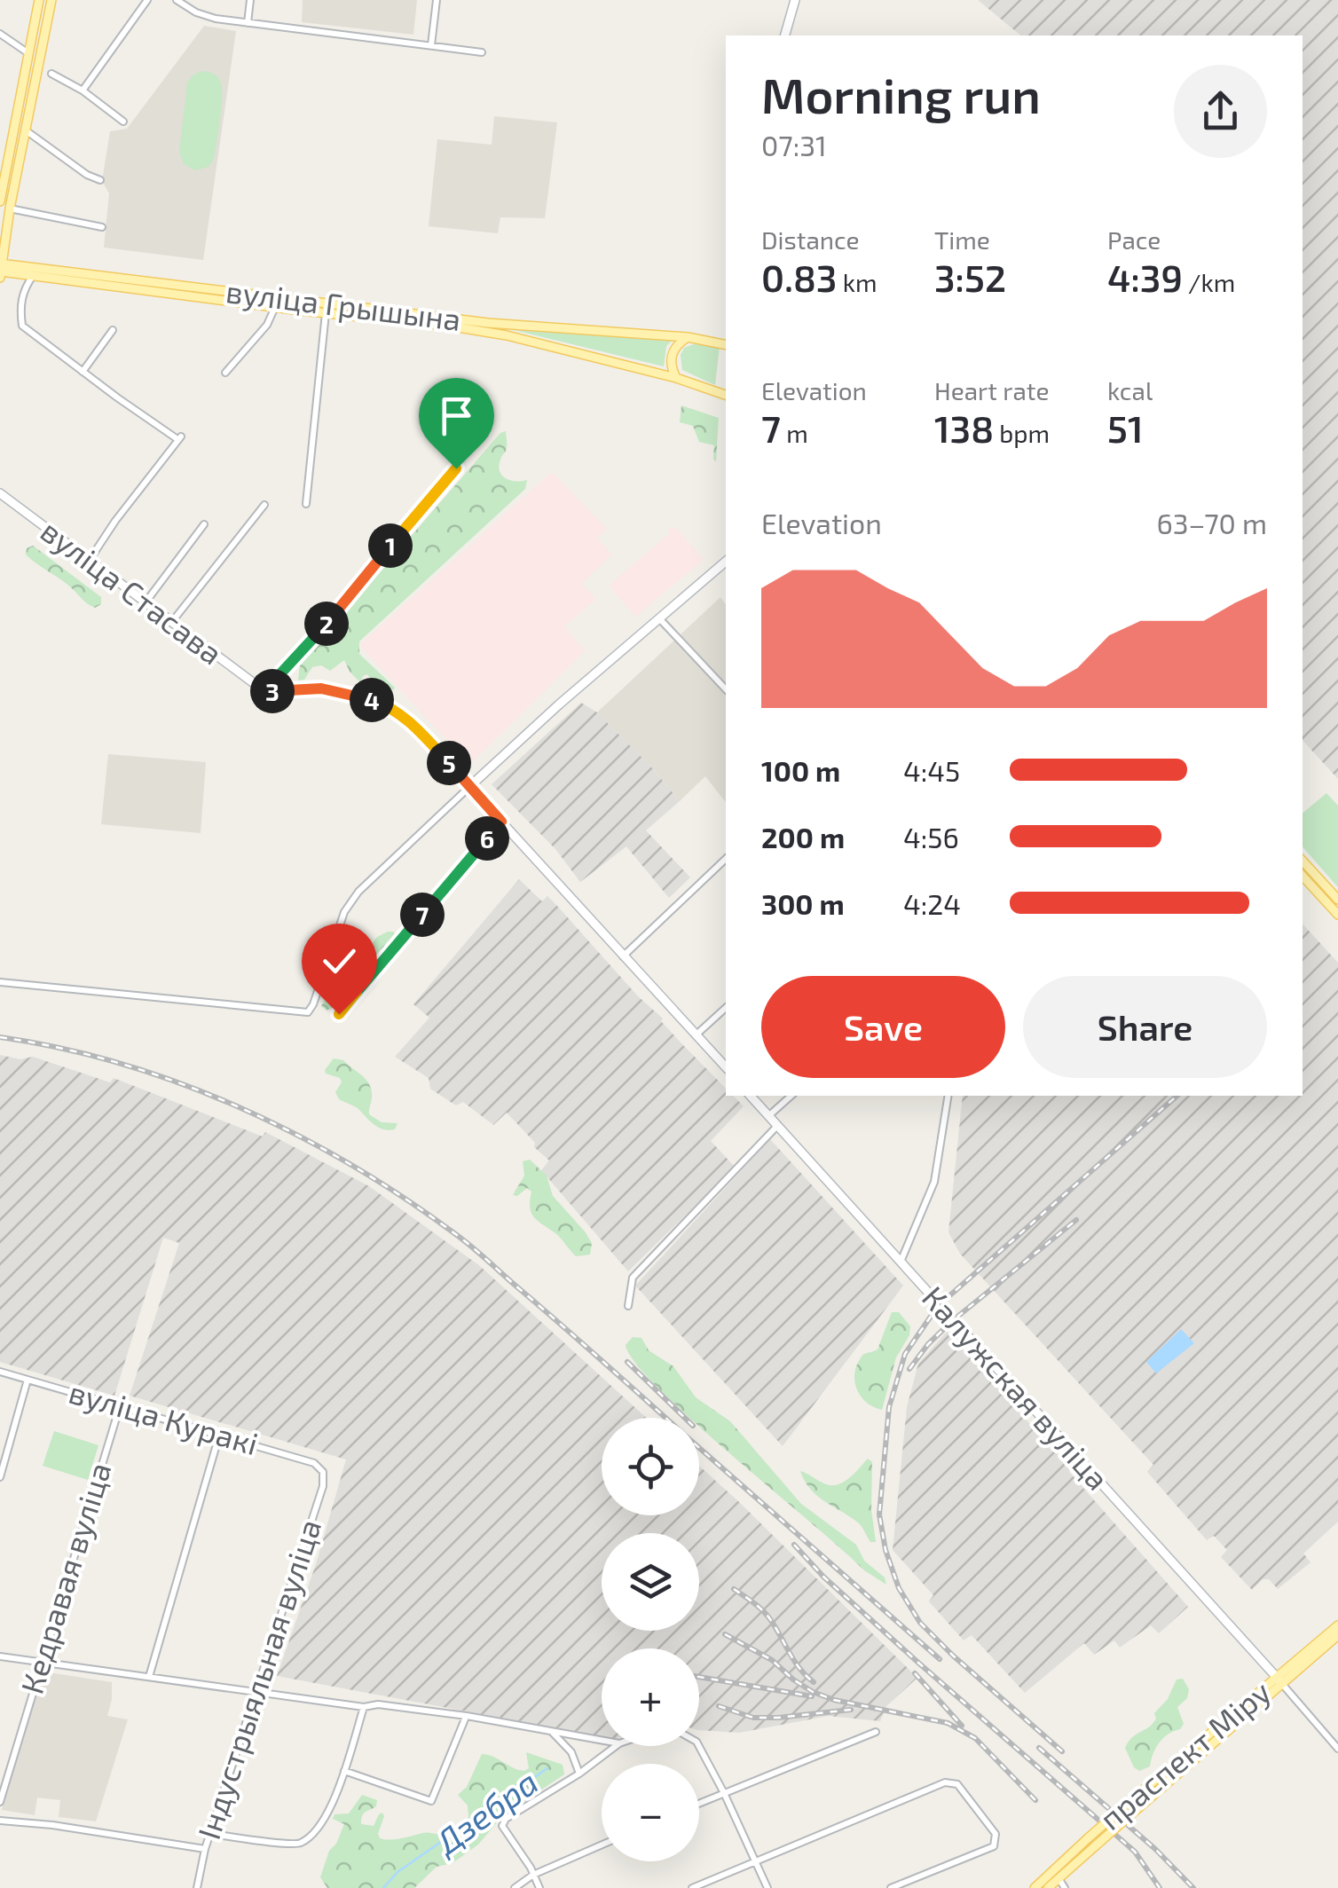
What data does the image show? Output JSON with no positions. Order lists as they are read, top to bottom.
{
  "streets": {
    "main road": ["вуліца Грышына", "праспект Міру"],
    "street": [
      "вуліца Стасава",
      "Калужская вуліца",
      "вуліца Куракі",
      "Кедравая вуліца",
      "Індустрыяльная вуліца"
    ]
  },
  "crossings": [
    ["Калужская вуліца", "праспект Міру"],
    ["вуліца Куракі", "Кедравая вуліца"],
    ["вуліца Куракі", "Індустрыяльная вуліца"]
  ],
  "water": ["Дзебра"],
  "page": {
    "heading": ["Morning run", "07:31"],
    "stats": [
      ["Distance", "0.83 km"],
      ["Time", "3:52"],
      ["Pace", "4:39 /km"],
      ["Elevation", "7 m"],
      ["Heart rate", "138 bpm"],
      ["kcal", "51"]
    ],
    "chart": ["Elevation", "63–70 m"],
    "pins": [
      "1",
      "2",
      "3",
      "4",
      "5",
      "6",
      "7"
    ],
    "list": [
      {
        "name": "100 m",
        "note": "4:45"
      },
      {
        "name": "200 m",
        "note": "4:56"
      },
      {
        "name": "300 m",
        "note": "4:24"
      }
    ],
    "buttons": ["Save", "Share"],
    "map_buttons": ["+", "−"]
  }
}
